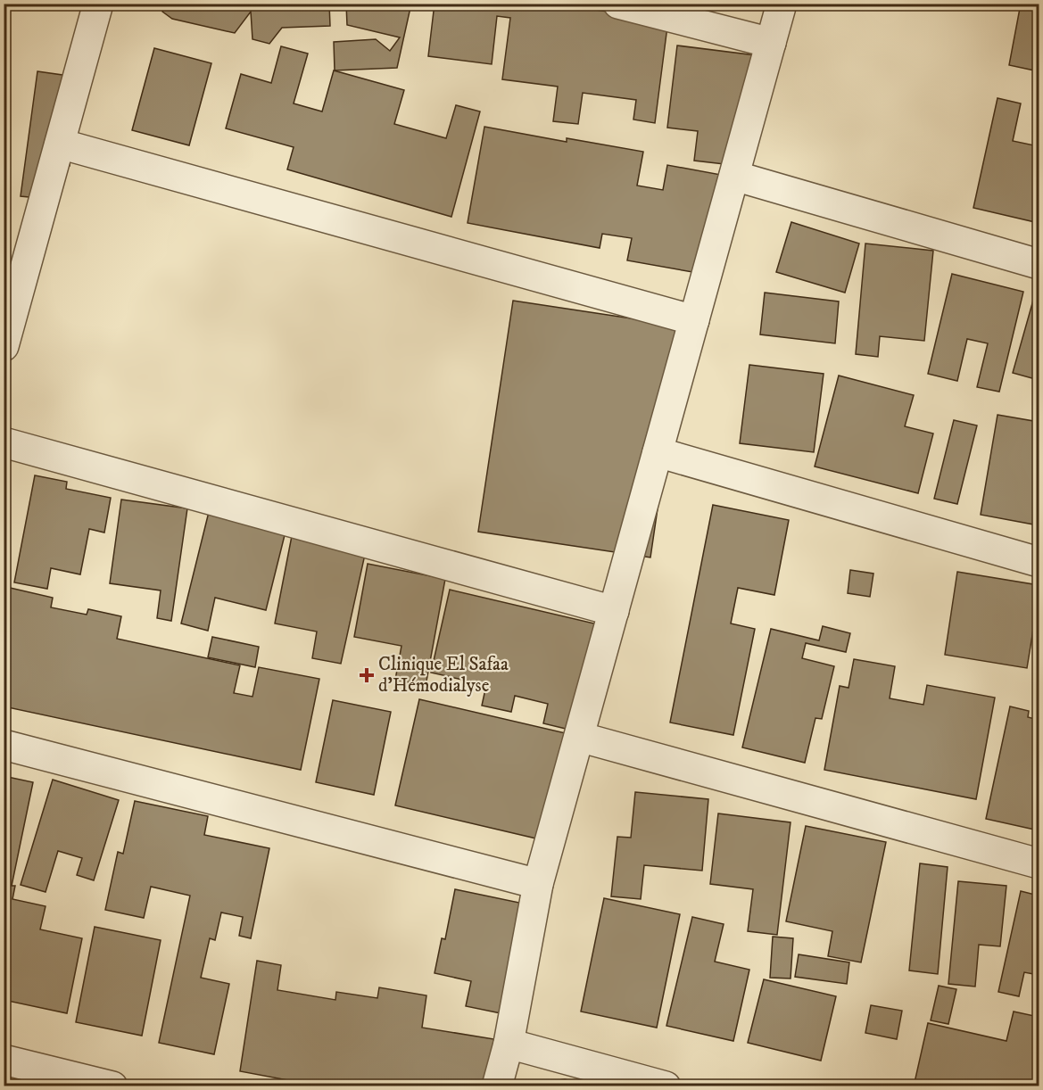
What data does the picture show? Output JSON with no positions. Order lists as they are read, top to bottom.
{
  "places": {
    "health": ["Clinique El Safaa d'Hémodialyse"]
  }
}
